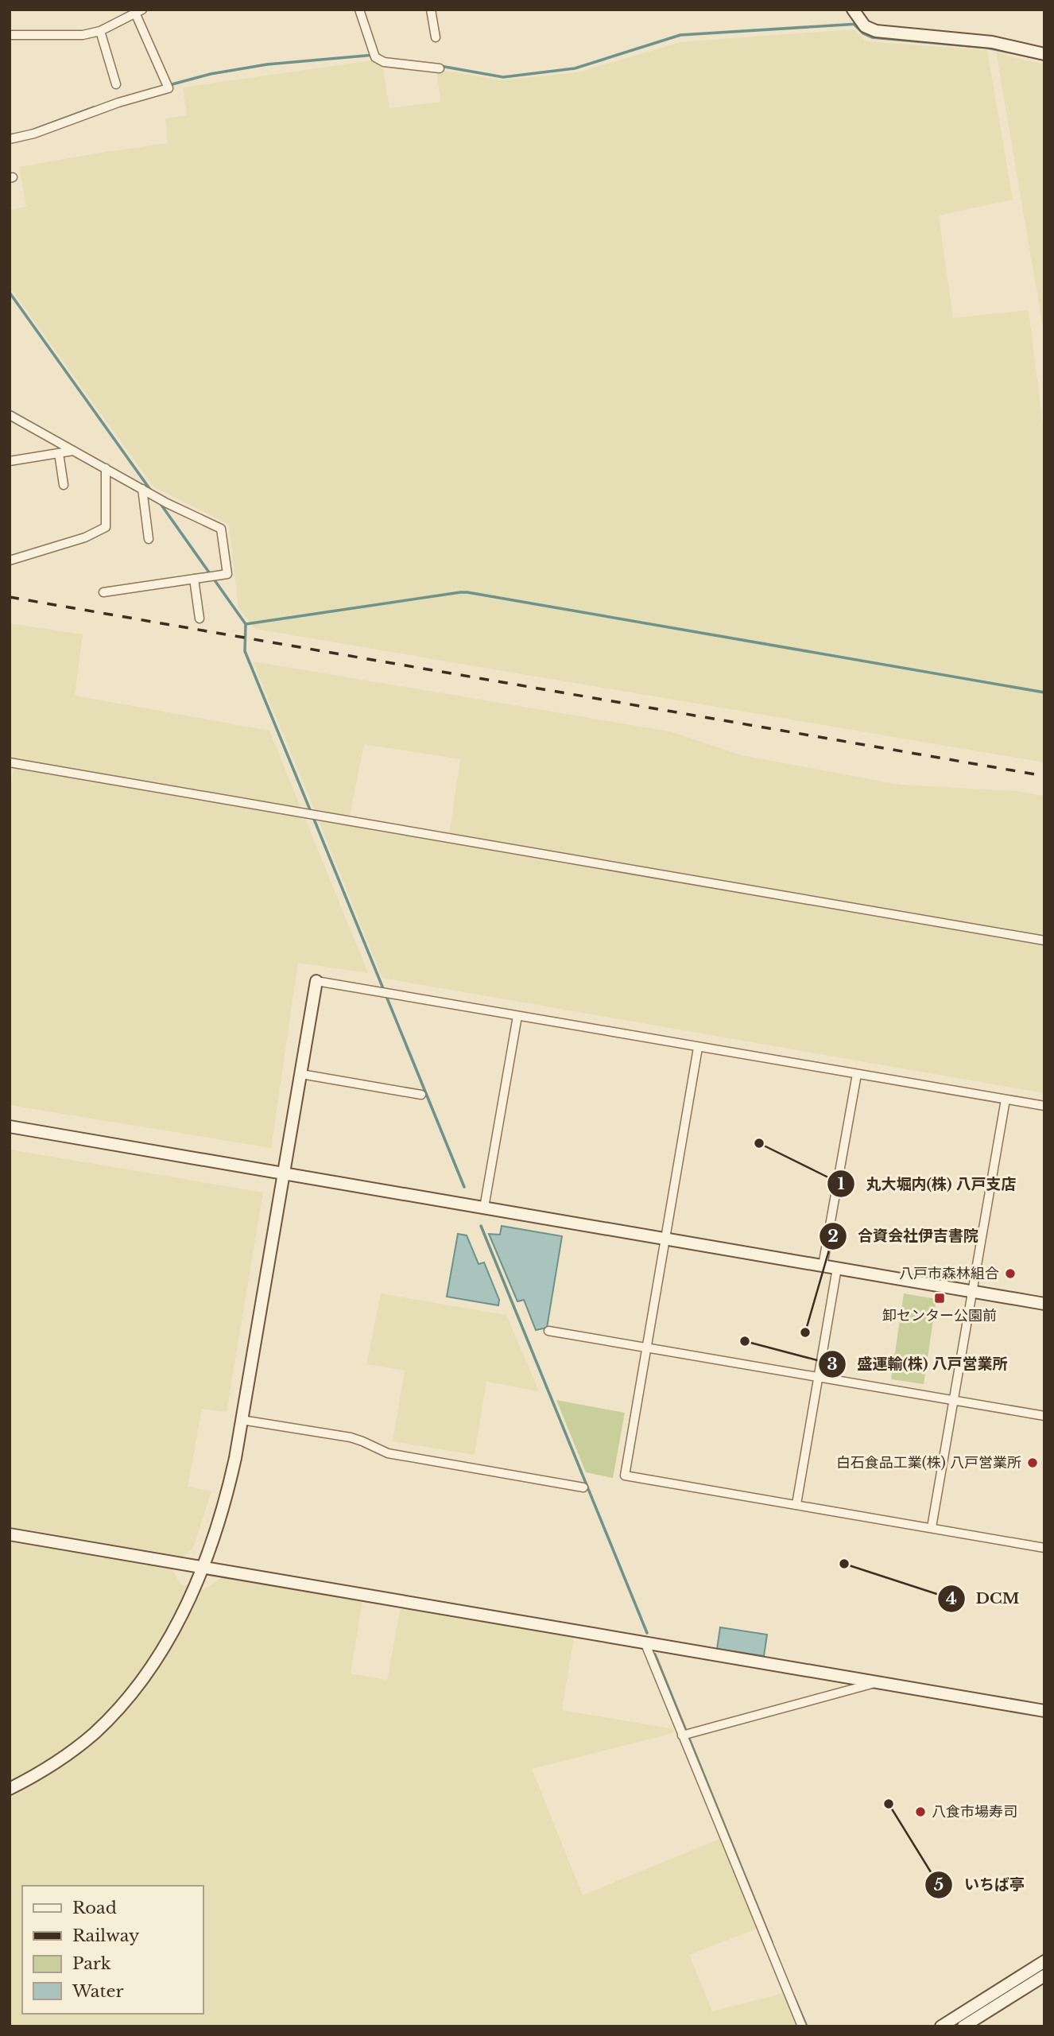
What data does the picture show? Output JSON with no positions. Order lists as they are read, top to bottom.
{
  "places": {
    "other": [
      "丸大堀内(株) 八戸支店",
      "八戸市森林組合",
      "合資会社伊吉書院",
      "盛運輸(株) 八戸営業所",
      "白石食品工業(株) 八戸営業所",
      "DCM",
      "いちば亭",
      "八食市場寿司"
    ],
    "transit": ["卸センター公園前"]
  },
  "legend": [
    "Road",
    "Railway",
    "Park",
    "Water"
  ]
}
